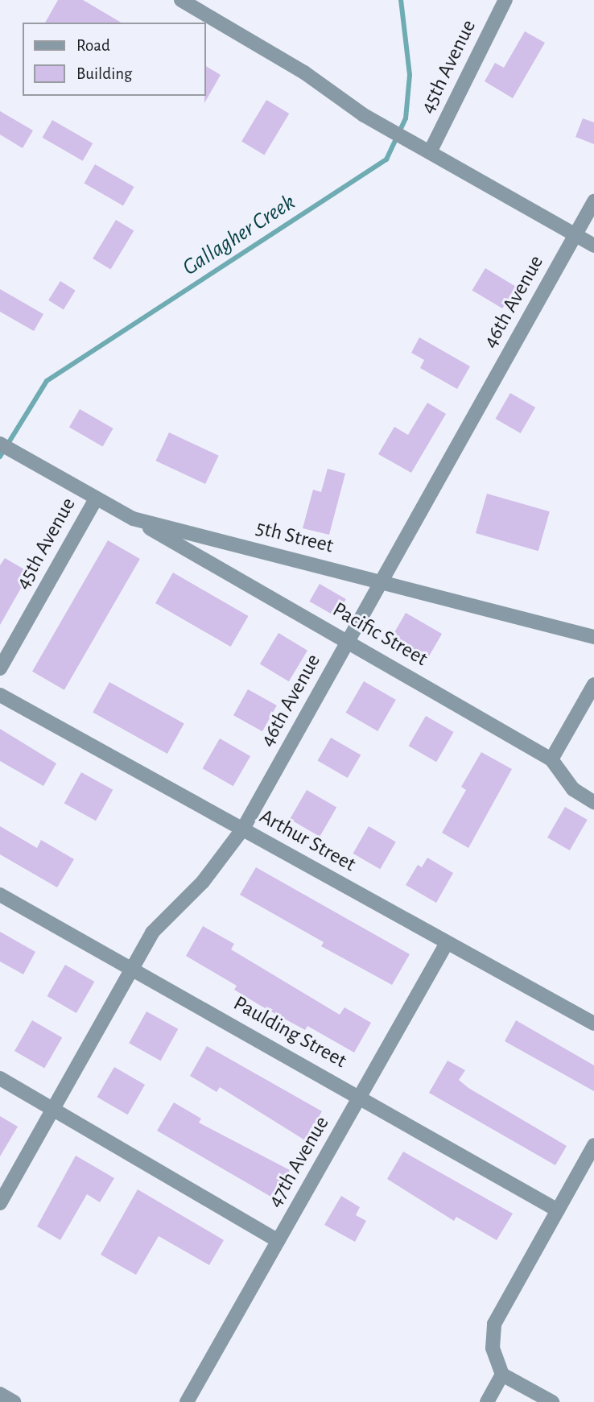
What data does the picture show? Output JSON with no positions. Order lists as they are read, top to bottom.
{
  "streets": {
    "street": [
      "45th Avenue",
      "46th Avenue",
      "5th Street",
      "Pacific Street",
      "Arthur Street",
      "Paulding Street",
      "47th Avenue"
    ]
  },
  "crossings": [
    ["45th Avenue", "5th Street"],
    ["46th Avenue", "5th Street"],
    ["46th Avenue", "Pacific Street"],
    ["46th Avenue", "Arthur Street"],
    ["46th Avenue", "Paulding Street"],
    ["5th Street", "Pacific Street"],
    ["Arthur Street", "47th Avenue"],
    ["Paulding Street", "47th Avenue"]
  ],
  "water": ["Gallagher Creek"],
  "legend": ["Road", "Building"]
}
